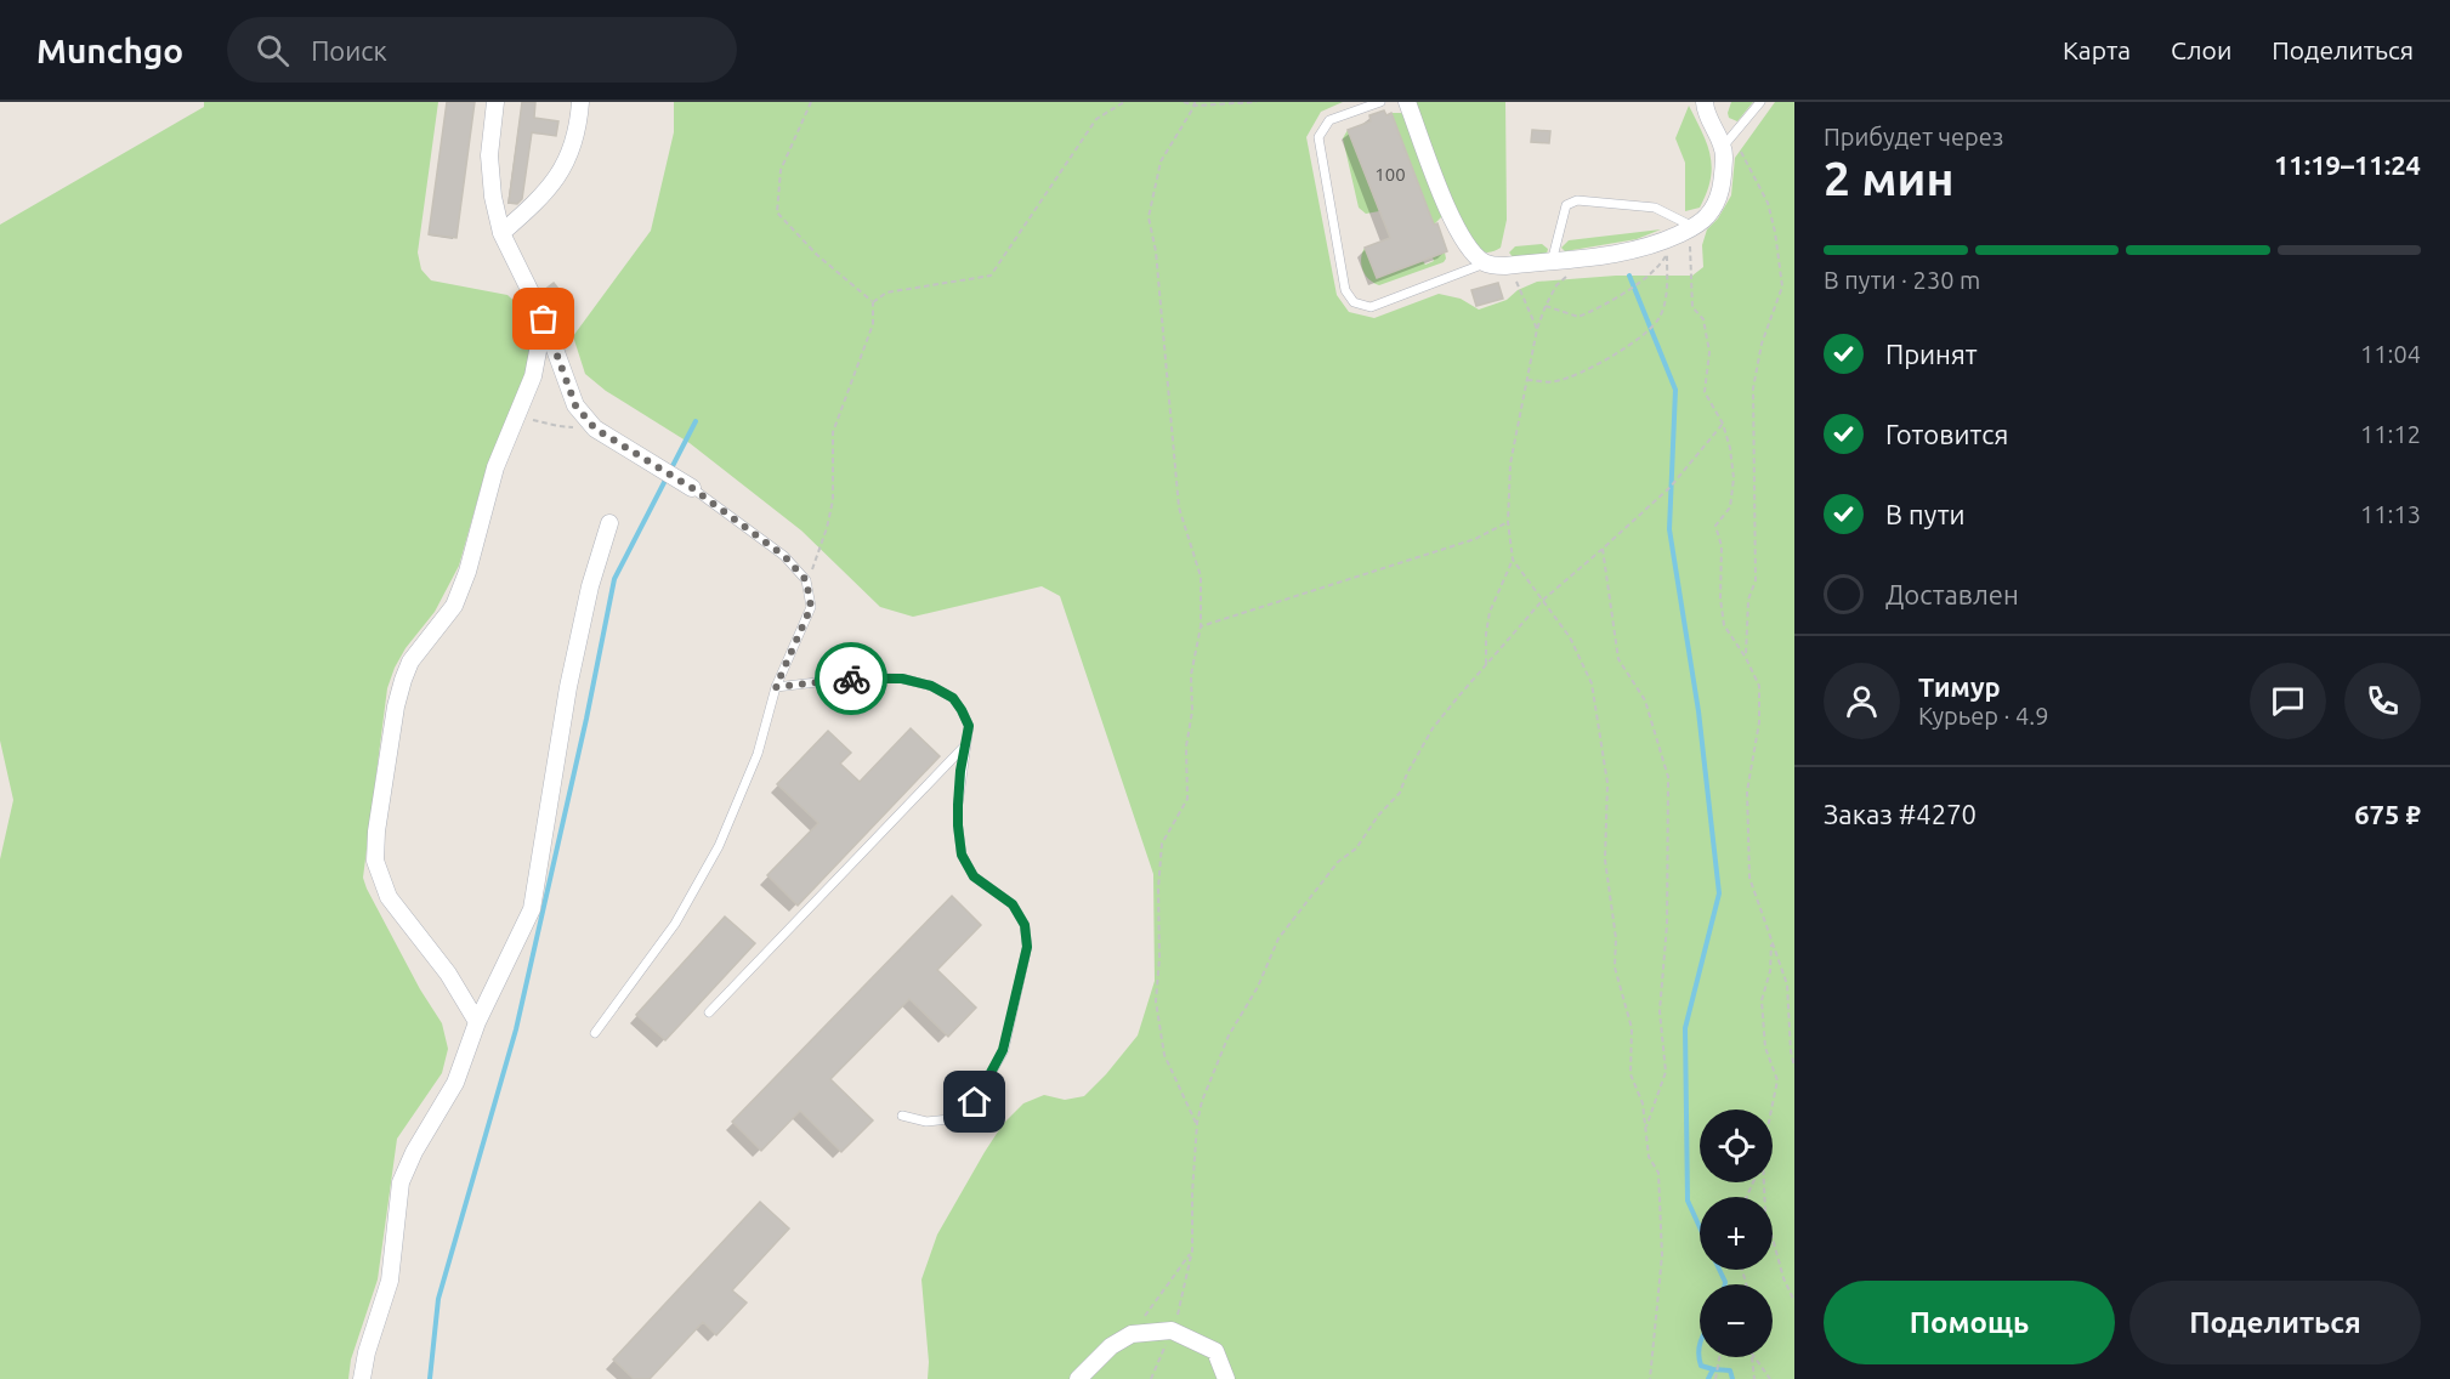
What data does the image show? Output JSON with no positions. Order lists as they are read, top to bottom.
{
  "house_numbers": ["100"],
  "page": {
    "header": "Munchgo",
    "search": "Поиск",
    "nav": ["Карта", "Слои", "Поделиться"],
    "heading": ["2 мин", "Прибудет через", "11:19–11:24"],
    "panel": [
      "Тимур",
      "Курьер · 4.9",
      "Заказ #4270",
      "675 ₽"
    ],
    "bar": "В пути · 230 m",
    "list": [
      ["Принят", "11:04"],
      ["Готовится", "11:12"],
      ["В пути", "11:13"],
      "Доставлен"
    ],
    "map_buttons": ["+", "−"],
    "buttons": ["Помощь", "Поделиться"]
  }
}
